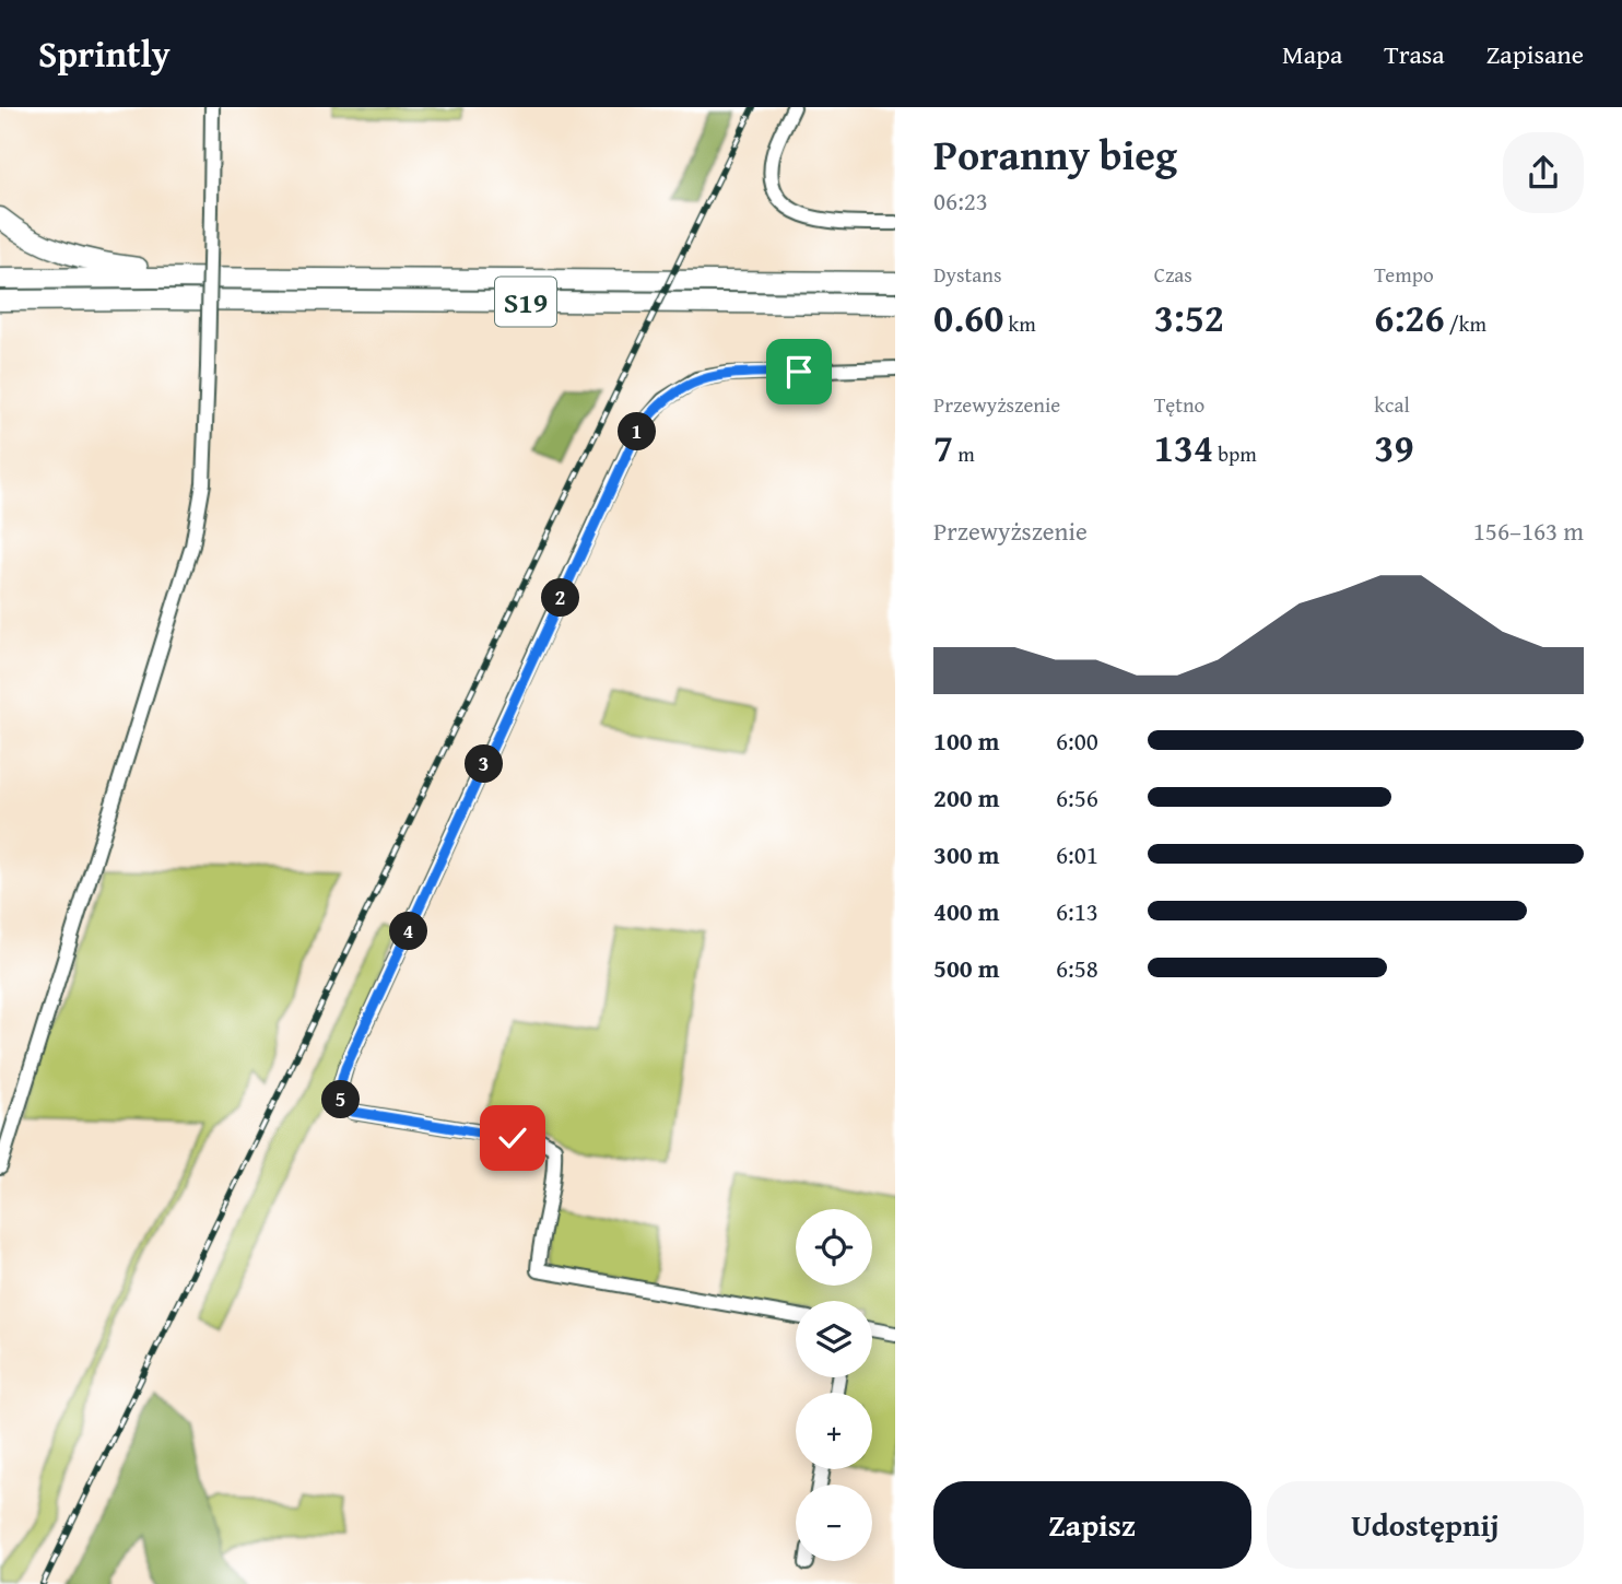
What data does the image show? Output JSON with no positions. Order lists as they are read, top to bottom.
{
  "streets": {
    "highway": ["S19"]
  },
  "page": {
    "header": "Sprintly",
    "nav": ["Mapa", "Trasa", "Zapisane"],
    "heading": ["Poranny bieg", "06:23"],
    "stats": [
      ["Dystans", "0.60 km"],
      ["Czas", "3:52"],
      ["Tempo", "6:26 /km"],
      ["Przewyższenie", "7 m"],
      ["Tętno", "134 bpm"],
      ["kcal", "39"]
    ],
    "pins": [
      "1",
      "2",
      "3",
      "4",
      "5"
    ],
    "chart": ["Przewyższenie", "156–163 m"],
    "list": [
      {
        "name": "100 m",
        "note": "6:00"
      },
      {
        "name": "200 m",
        "note": "6:56"
      },
      {
        "name": "300 m",
        "note": "6:01"
      },
      {
        "name": "400 m",
        "note": "6:13"
      },
      {
        "name": "500 m",
        "note": "6:58"
      }
    ],
    "map_buttons": ["+", "−"],
    "buttons": ["Zapisz", "Udostępnij"]
  }
}
